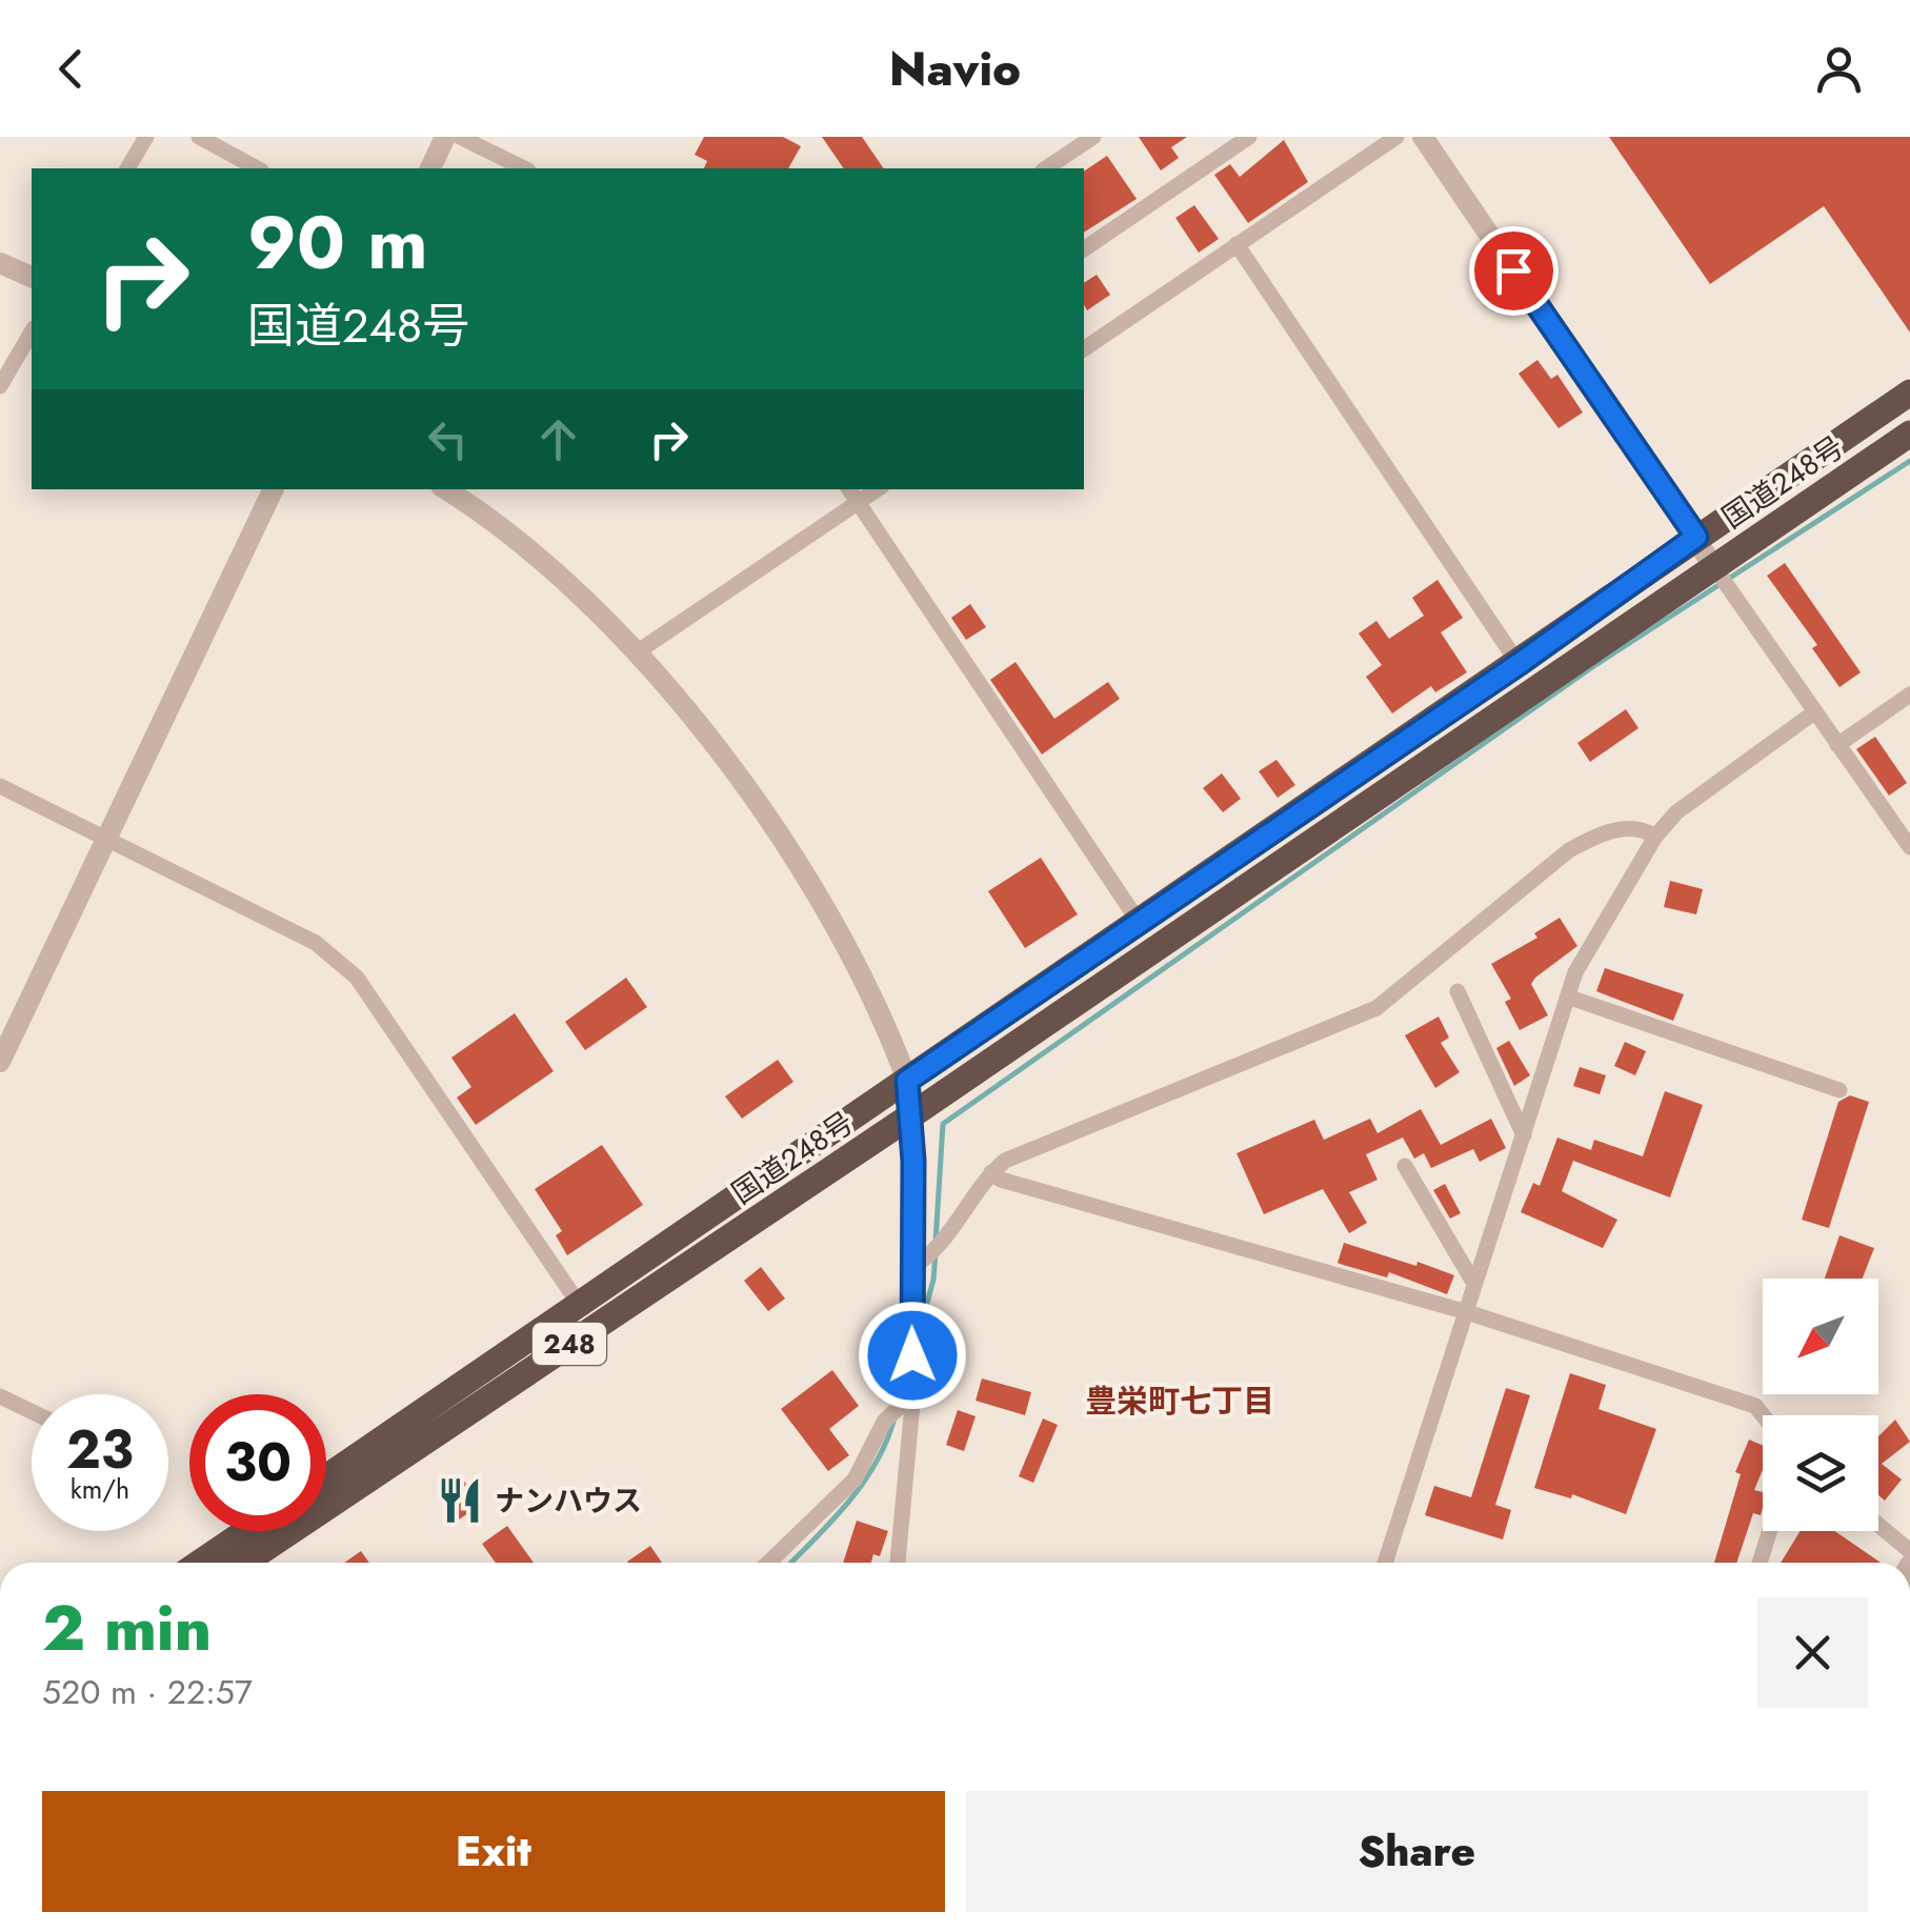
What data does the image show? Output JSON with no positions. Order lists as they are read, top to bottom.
{
  "streets": {
    "highway": ["国道248号", "248"]
  },
  "districts": ["豊栄町七丁目"],
  "places": {
    "restaurant": ["ナンハウス"]
  },
  "north": "bottom left",
  "page": {
    "header": "Navio",
    "turn": ["90 m", "国道248号"],
    "speed": "23 km/h",
    "limit": "30",
    "heading": ["2 min", "520 m · 22:57"],
    "buttons": ["Exit", "Share"]
  }
}
